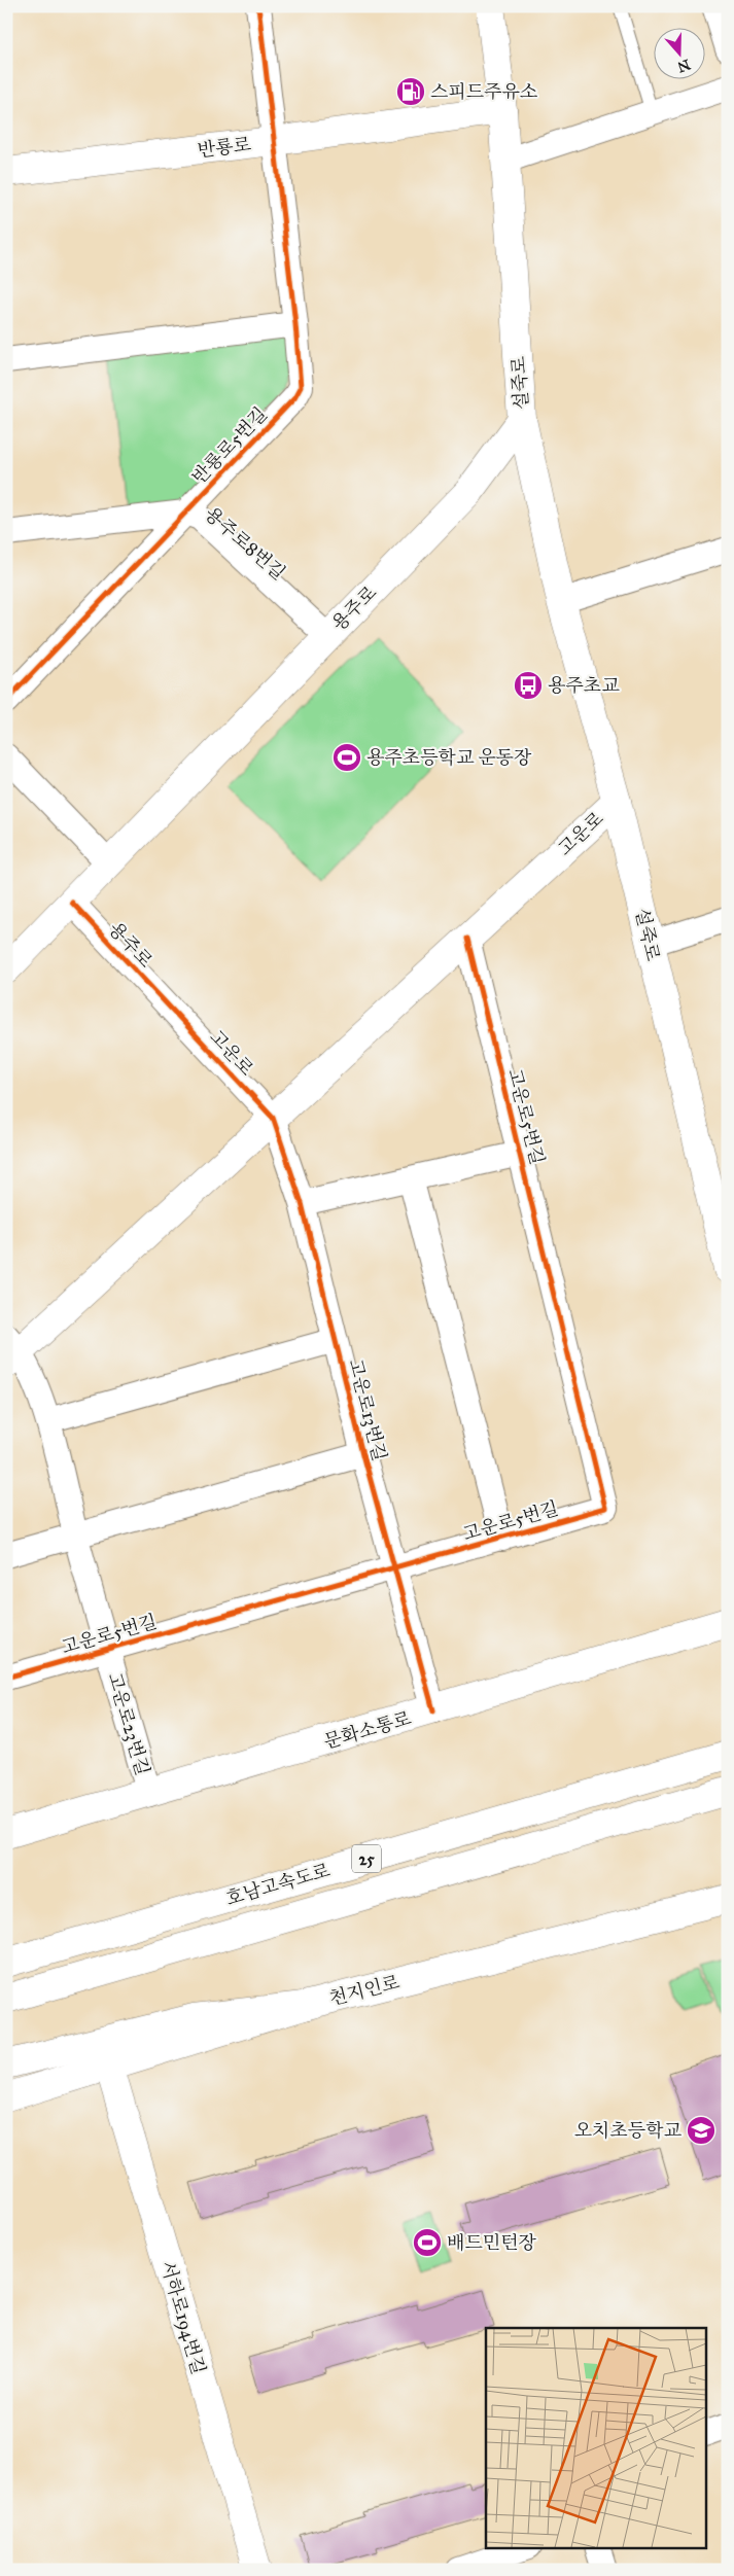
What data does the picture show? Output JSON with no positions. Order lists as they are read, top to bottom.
{
  "streets": {
    "main road": [
      "반룡로",
      "설죽로",
      "용주로",
      "고운로",
      "문화소통로",
      "25",
      "호남고속도로",
      "천지인로",
      "서하로194번길"
    ],
    "street": [
      "반룡로5번길",
      "용주로8번길",
      "고운로5번길",
      "고운로13번길",
      "고운로23번길"
    ]
  },
  "crossings": [
    ["반룡로", "설죽로"],
    ["반룡로", "반룡로5번길"],
    ["설죽로", "용주로"],
    ["설죽로", "고운로"],
    ["반룡로5번길", "용주로8번길"],
    ["용주로8번길", "용주로"],
    ["용주로", "고운로"],
    ["고운로", "고운로5번길"],
    ["고운로", "고운로13번길"],
    ["고운로", "고운로23번길"],
    ["고운로5번길", "고운로13번길"],
    ["고운로5번길", "고운로23번길"],
    ["고운로13번길", "고운로23번길"],
    ["고운로13번길", "문화소통로"],
    ["고운로23번길", "문화소통로"],
    ["천지인로", "서하로194번길"]
  ],
  "places": {
    "fuel station": ["스피드주유소"],
    "bus stop": ["용주초교"],
    "sports": ["용주초등학교 운동장", "배드민턴장"],
    "school or university": ["오치초등학교"]
  },
  "north": "bottom"
}
